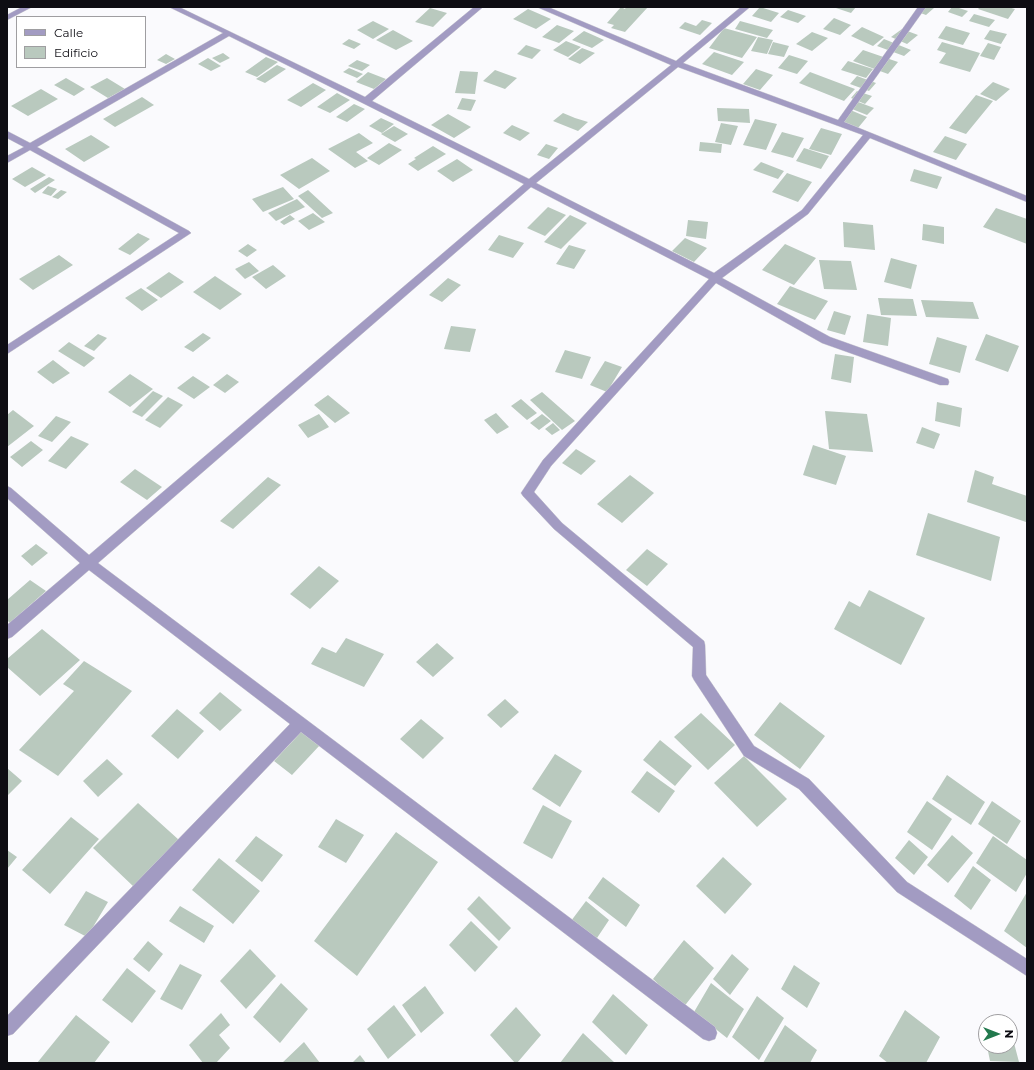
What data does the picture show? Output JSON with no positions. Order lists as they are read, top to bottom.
{
  "legend": ["Calle", "Edificio"],
  "north": "right"
}
